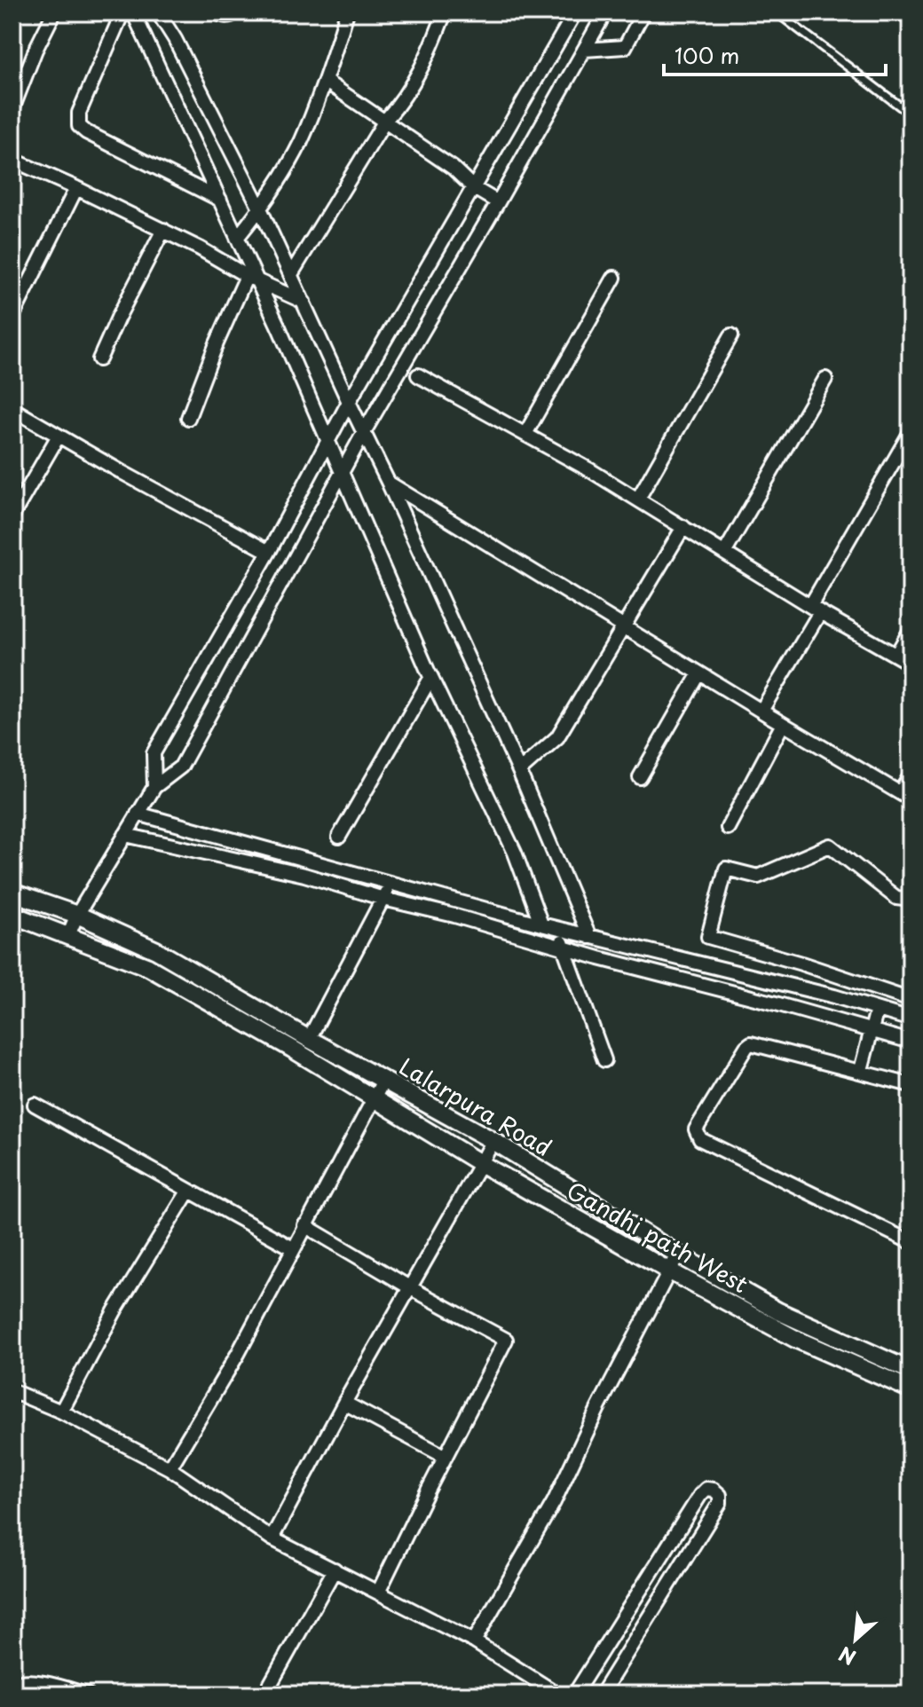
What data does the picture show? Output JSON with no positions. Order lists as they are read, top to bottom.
{
  "streets": {
    "street": ["Lalarpura Road", "Gandhi path West"]
  },
  "scale_bar": "100 m",
  "north": "bottom left"
}
